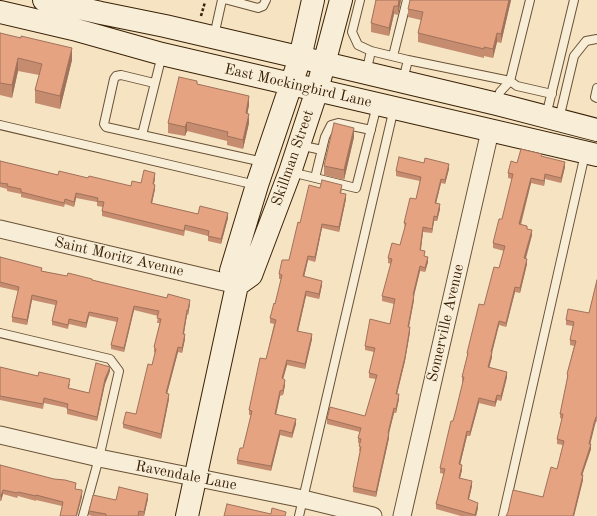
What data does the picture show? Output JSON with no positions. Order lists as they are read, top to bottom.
{
  "streets": {
    "main road": ["East Mockingbird Lane", "Skillman Street"],
    "street": ["Saint Moritz Avenue", "Somerville Avenue", "Ravendale Lane"]
  },
  "crossings": [
    ["East Mockingbird Lane", "Skillman Street"],
    ["East Mockingbird Lane", "Somerville Avenue"],
    ["Skillman Street", "Saint Moritz Avenue"],
    ["Skillman Street", "Ravendale Lane"]
  ]
}
